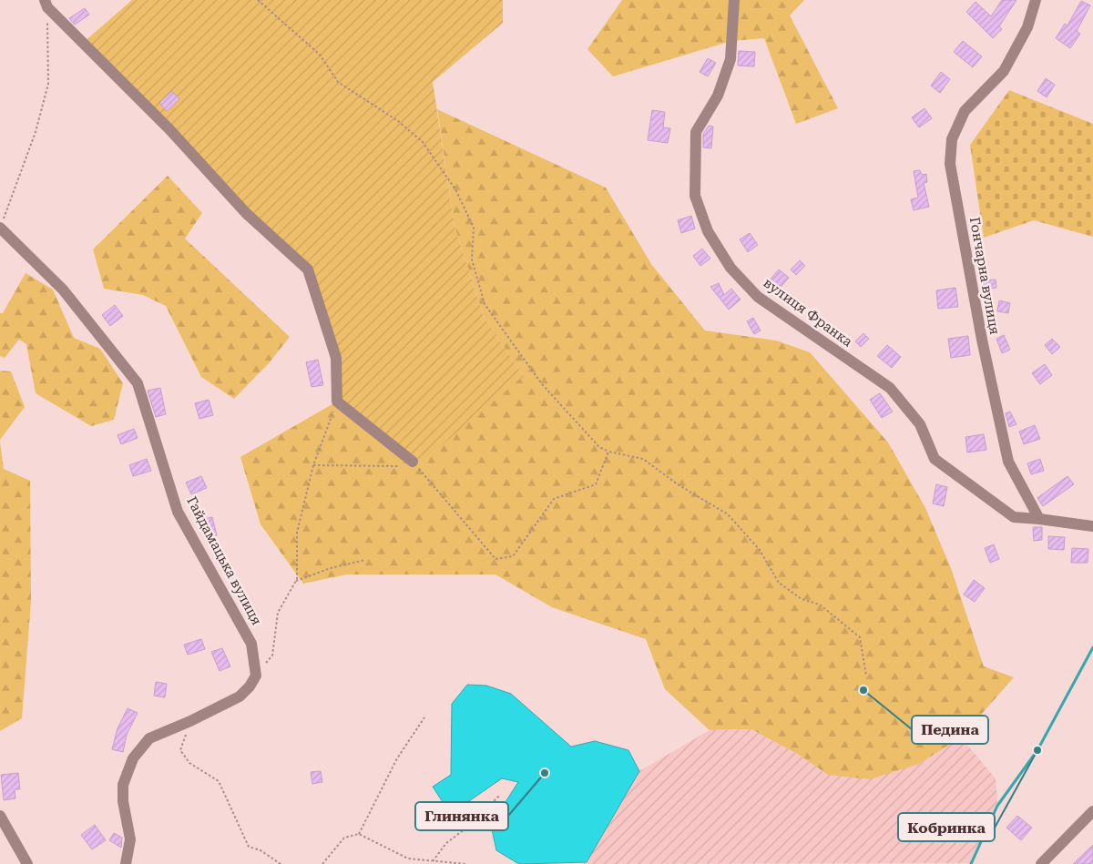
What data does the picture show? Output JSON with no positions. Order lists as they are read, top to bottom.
{
  "streets": {
    "street": ["Гончарна вулиця", "вулиця Франка", "Гайдамацька вулиця"]
  },
  "crossings": [
    ["Гончарна вулиця", "вулиця Франка"]
  ],
  "places": ["Педина", "Кобринка", "Глинянка"]
}
